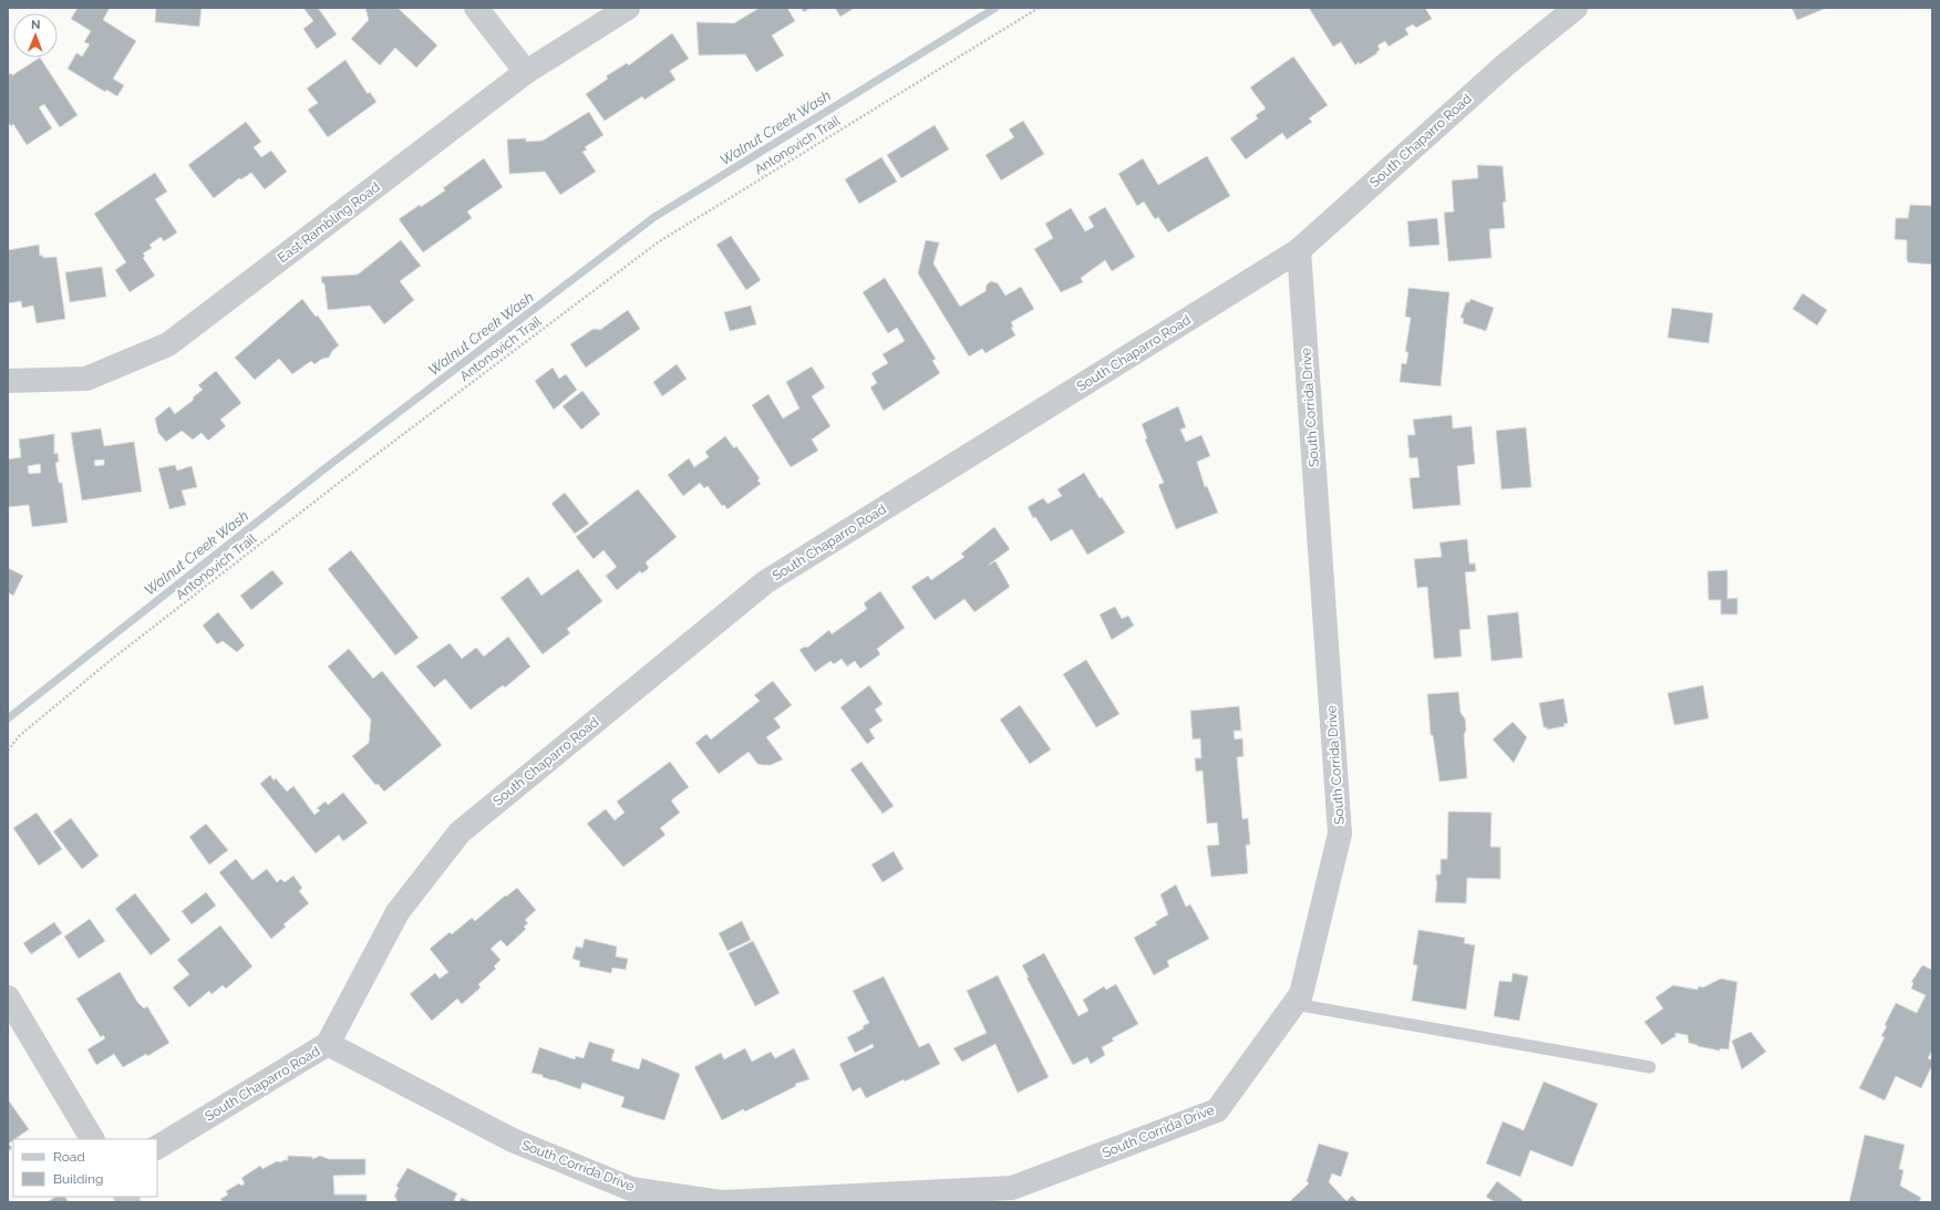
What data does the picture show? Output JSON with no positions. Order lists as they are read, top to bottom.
{
  "streets": {
    "street": ["South Chaparro Road", "East Rambling Road", "South Corrida Drive"],
    "path": ["Antonovich Trail"]
  },
  "crossings": [
    ["South Chaparro Road", "South Corrida Drive"]
  ],
  "water": ["Walnut Creek Wash"],
  "legend": ["Road", "Building"],
  "north": "top"
}
